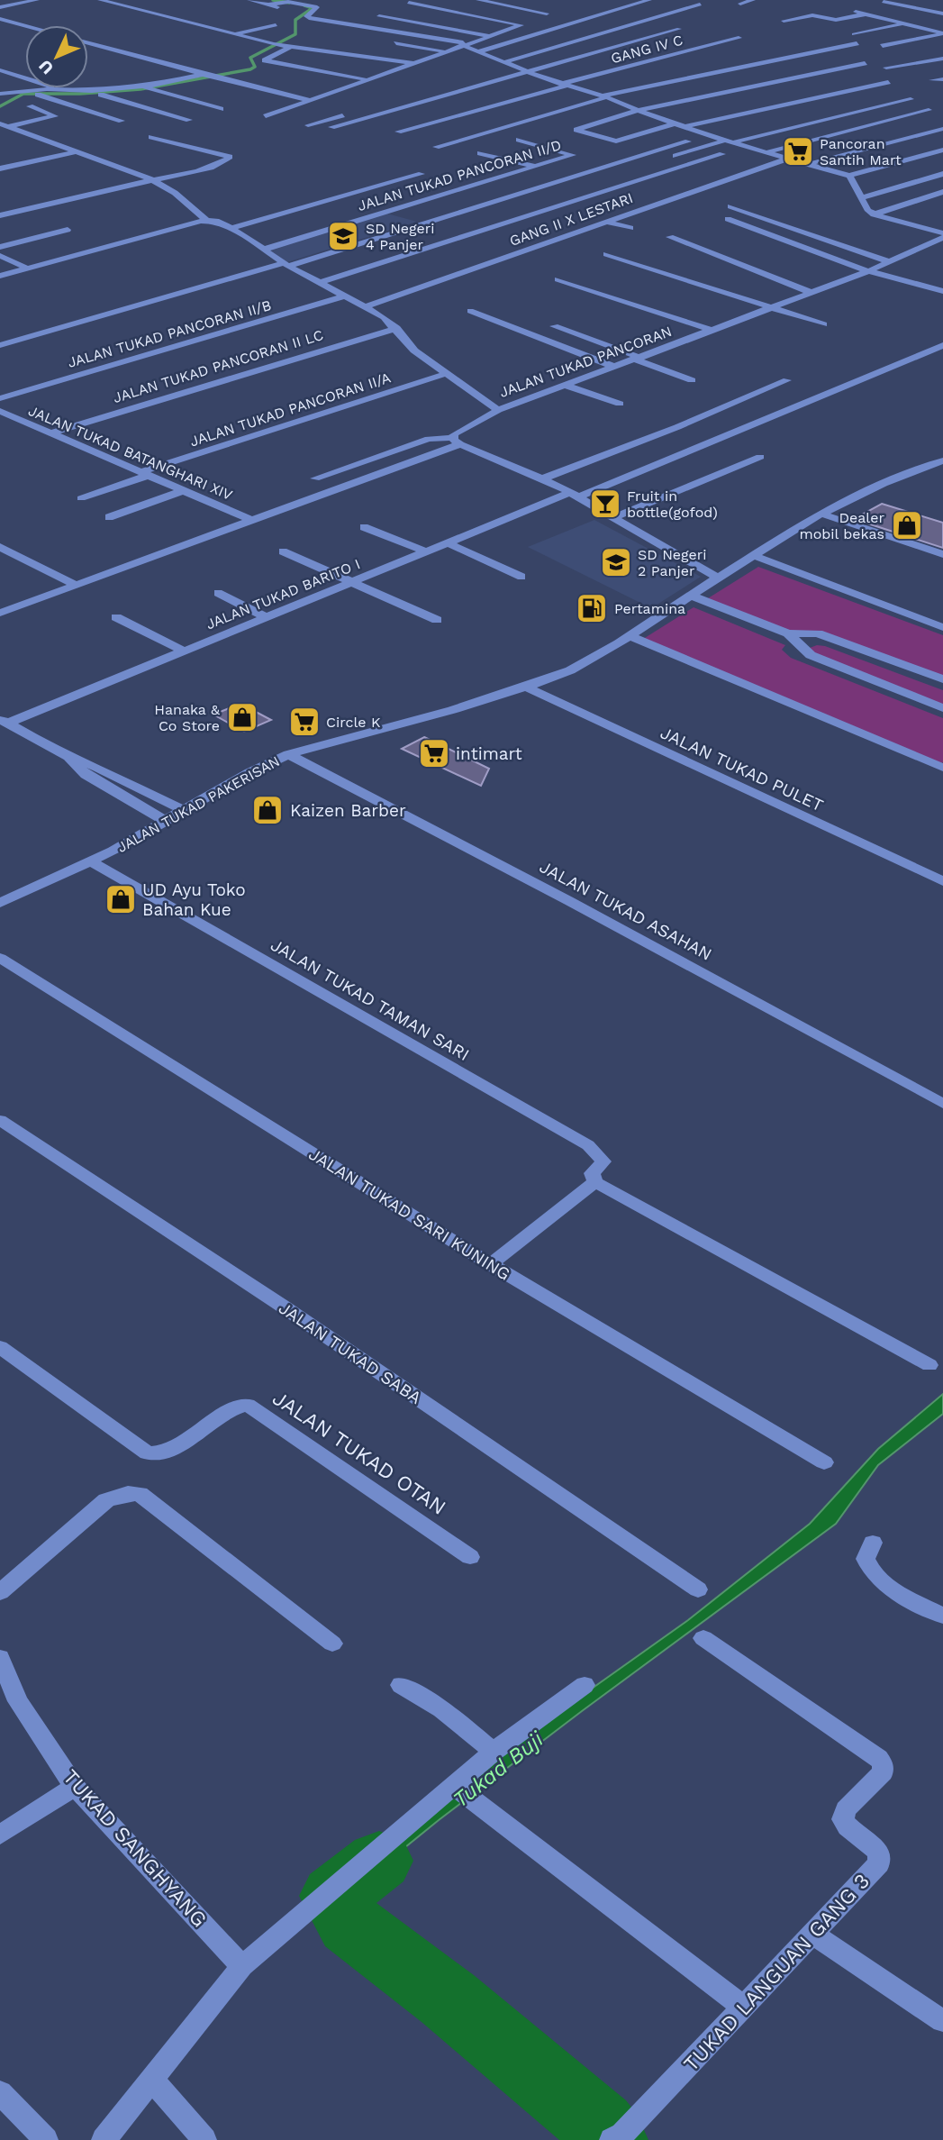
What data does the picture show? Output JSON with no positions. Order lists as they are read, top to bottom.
{
  "streets": {
    "street": [
      "GANG IV C",
      "JALAN TUKAD PANCORAN II/D",
      "GANG II X LESTARI",
      "JALAN TUKAD PANCORAN II/B",
      "JALAN TUKAD PANCORAN",
      "JALAN TUKAD PANCORAN II LC",
      "JALAN TUKAD PANCORAN II/A",
      "JALAN TUKAD BATANGHARI XIV",
      "JALAN TUKAD BARITO I",
      "JALAN TUKAD PULET",
      "JALAN TUKAD PAKERISAN",
      "JALAN TUKAD ASAHAN",
      "JALAN TUKAD TAMAN SARI",
      "JALAN TUKAD SARI KUNING",
      "JALAN TUKAD SABA",
      "JALAN TUKAD OTAN",
      "TUKAD SANGHYANG",
      "TUKAD LANGUAN GANG 3"
    ]
  },
  "crossings": [
    ["JALAN TUKAD PANCORAN II LC", "JALAN TUKAD BATANGHARI XIV"],
    ["JALAN TUKAD PANCORAN II/A", "JALAN TUKAD BATANGHARI XIV"],
    ["JALAN TUKAD PULET", "JALAN TUKAD PAKERISAN"],
    ["JALAN TUKAD PAKERISAN", "JALAN TUKAD ASAHAN"],
    ["JALAN TUKAD PAKERISAN", "JALAN TUKAD TAMAN SARI"]
  ],
  "water": ["Tukad Buji"],
  "places": {
    "supermarket": ["Pancoran Santih Mart", "Circle K", "intimart"],
    "school or university": ["SD Negeri 4 Panjer", "SD Negeri 2 Panjer"],
    "bar": ["Fruit in bottle(gofod)"],
    "shop": [
      "Dealer mobil bekas",
      "Hanaka & Co Store",
      "Kaizen Barber",
      "UD Ayu Toko Bahan Kue"
    ],
    "fuel station": ["Pertamina"]
  },
  "north": "bottom left"
}
